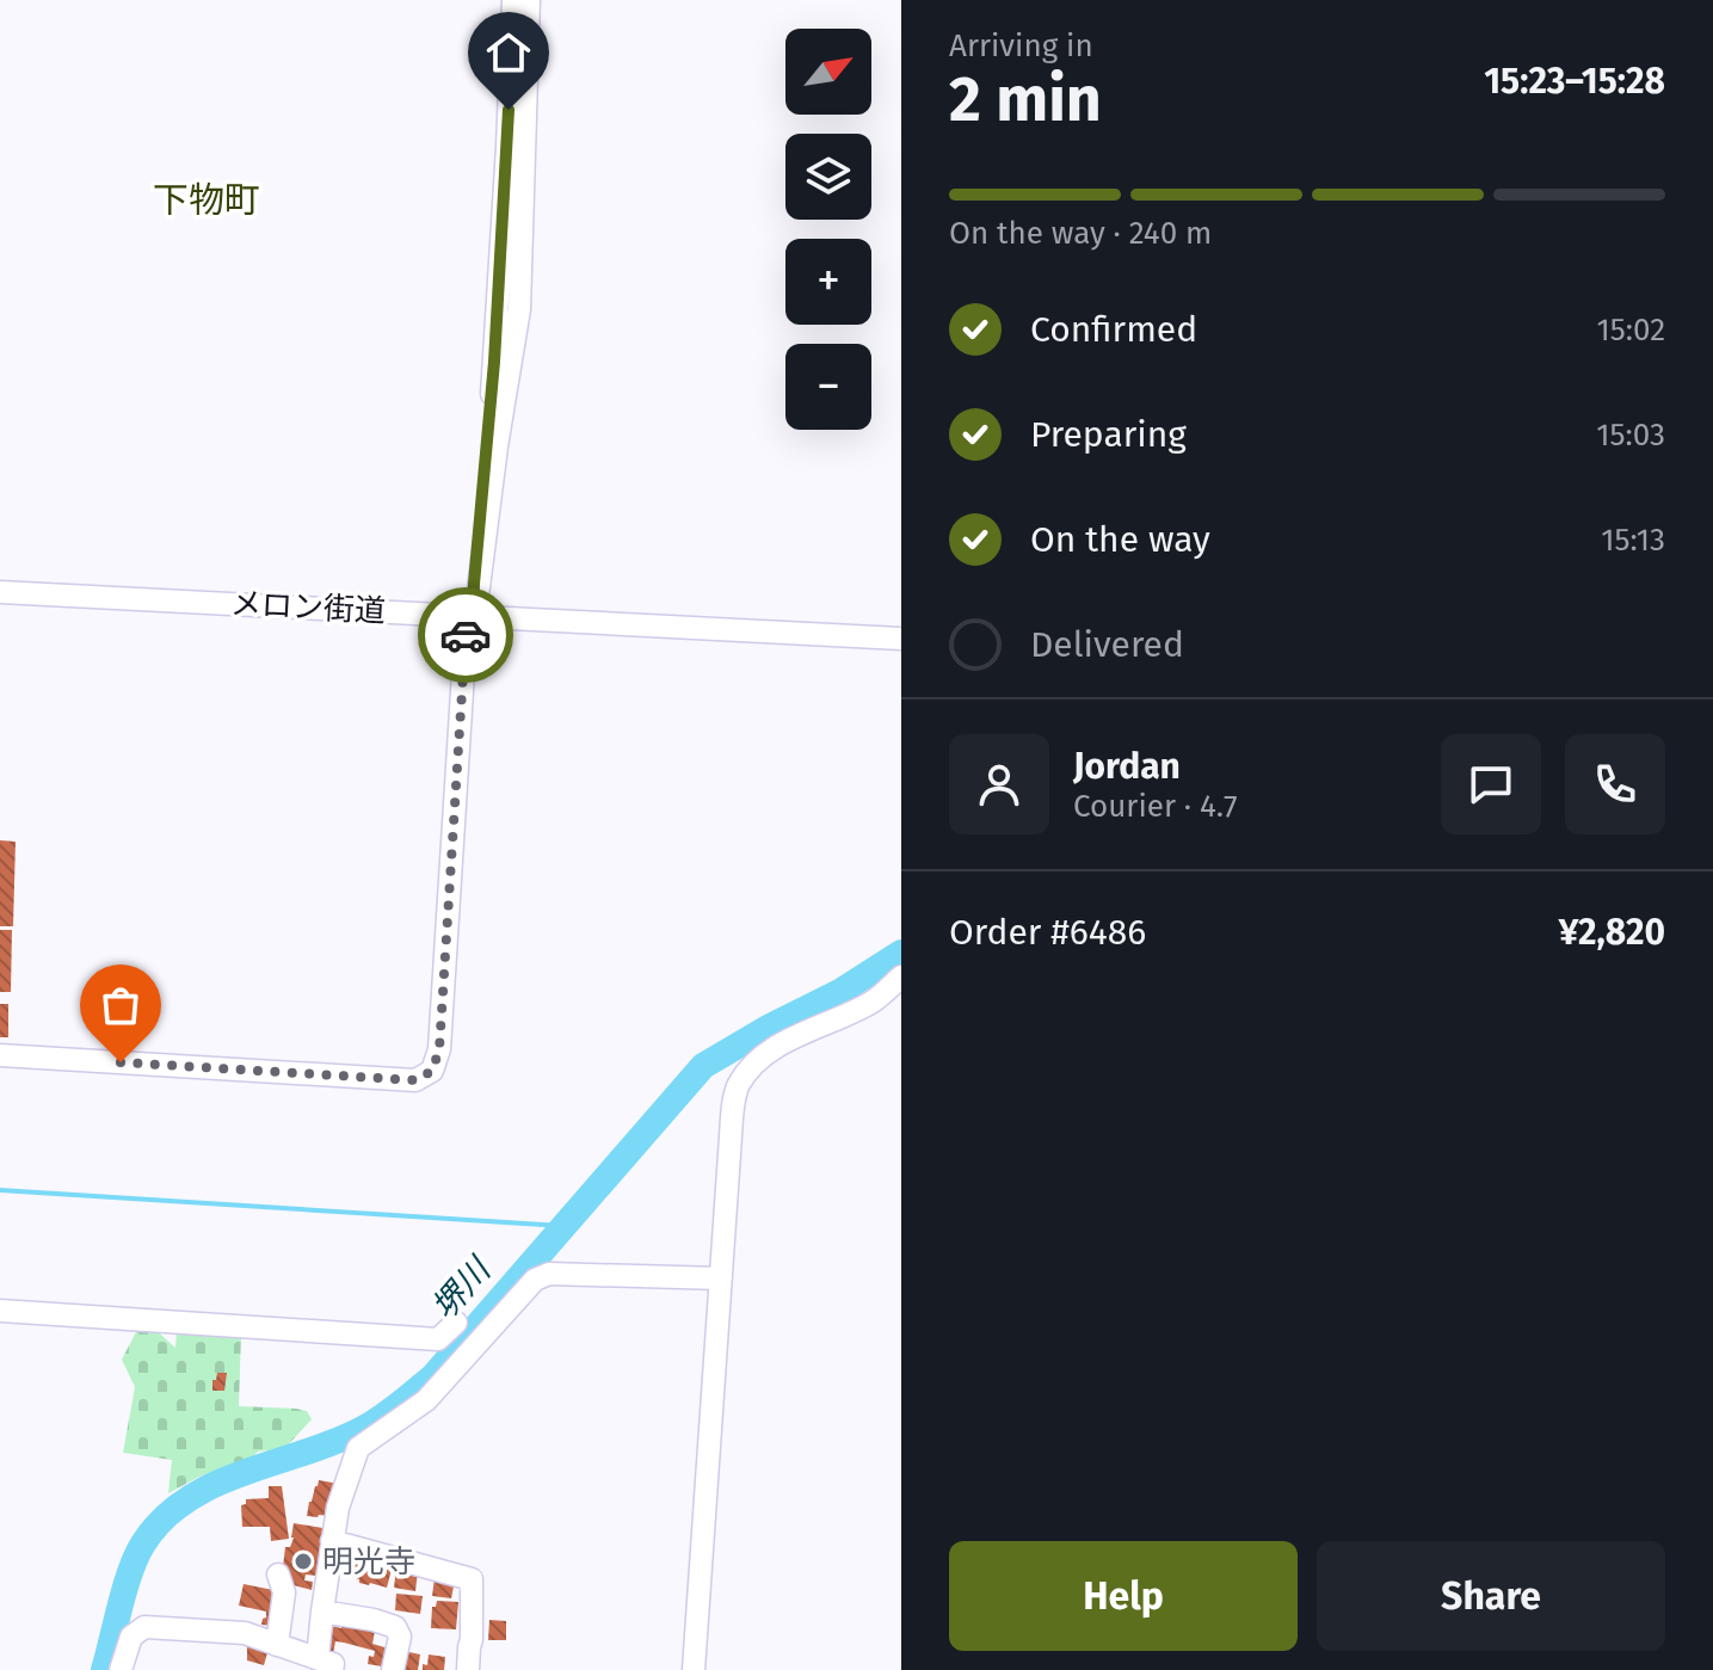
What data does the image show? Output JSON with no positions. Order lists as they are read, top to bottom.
{
  "streets": {
    "street": ["メロン街道"]
  },
  "districts": ["下物町"],
  "water": ["堺川"],
  "places": ["明光寺"],
  "north": "top right",
  "page": {
    "heading": ["2 min", "Arriving in", "15:23–15:28"],
    "panel": [
      "Jordan",
      "Courier · 4.7",
      "Order #6486",
      "¥2,820"
    ],
    "map_buttons": ["+", "−"],
    "bar": "On the way · 240 m",
    "list": [
      ["Confirmed", "15:02"],
      ["Preparing", "15:03"],
      ["On the way", "15:13"],
      "Delivered"
    ],
    "buttons": ["Help", "Share"]
  }
}
